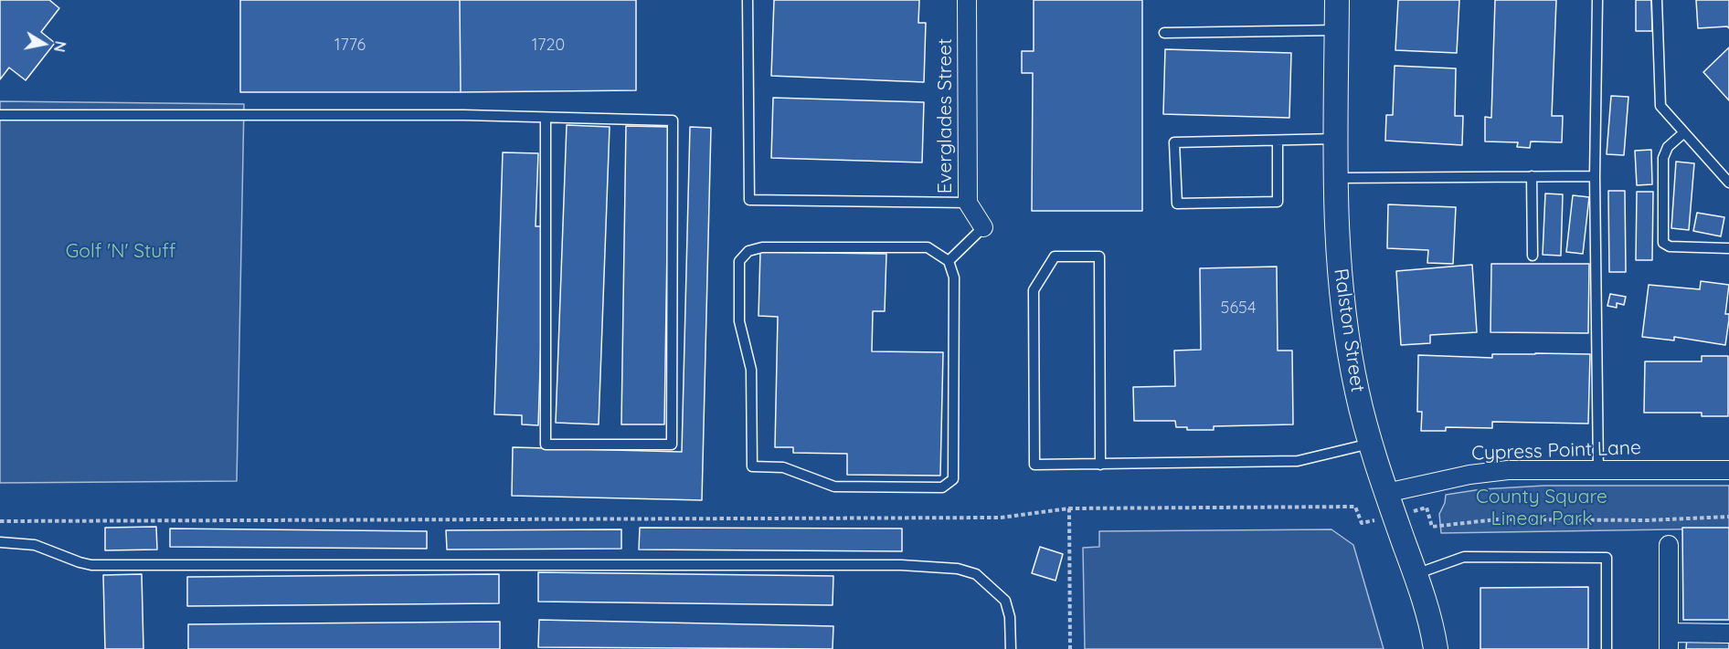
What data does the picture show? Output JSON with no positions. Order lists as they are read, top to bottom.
{
  "streets": {
    "street": ["Everglades Street", "Ralston Street", "Cypress Point Lane"]
  },
  "crossings": [
    ["Ralston Street", "Cypress Point Lane"]
  ],
  "parks": ["Golf 'N' Stuff", "County Square Linear Park"],
  "house_numbers": ["1776", "1720", "5654"],
  "north": "right"
}
